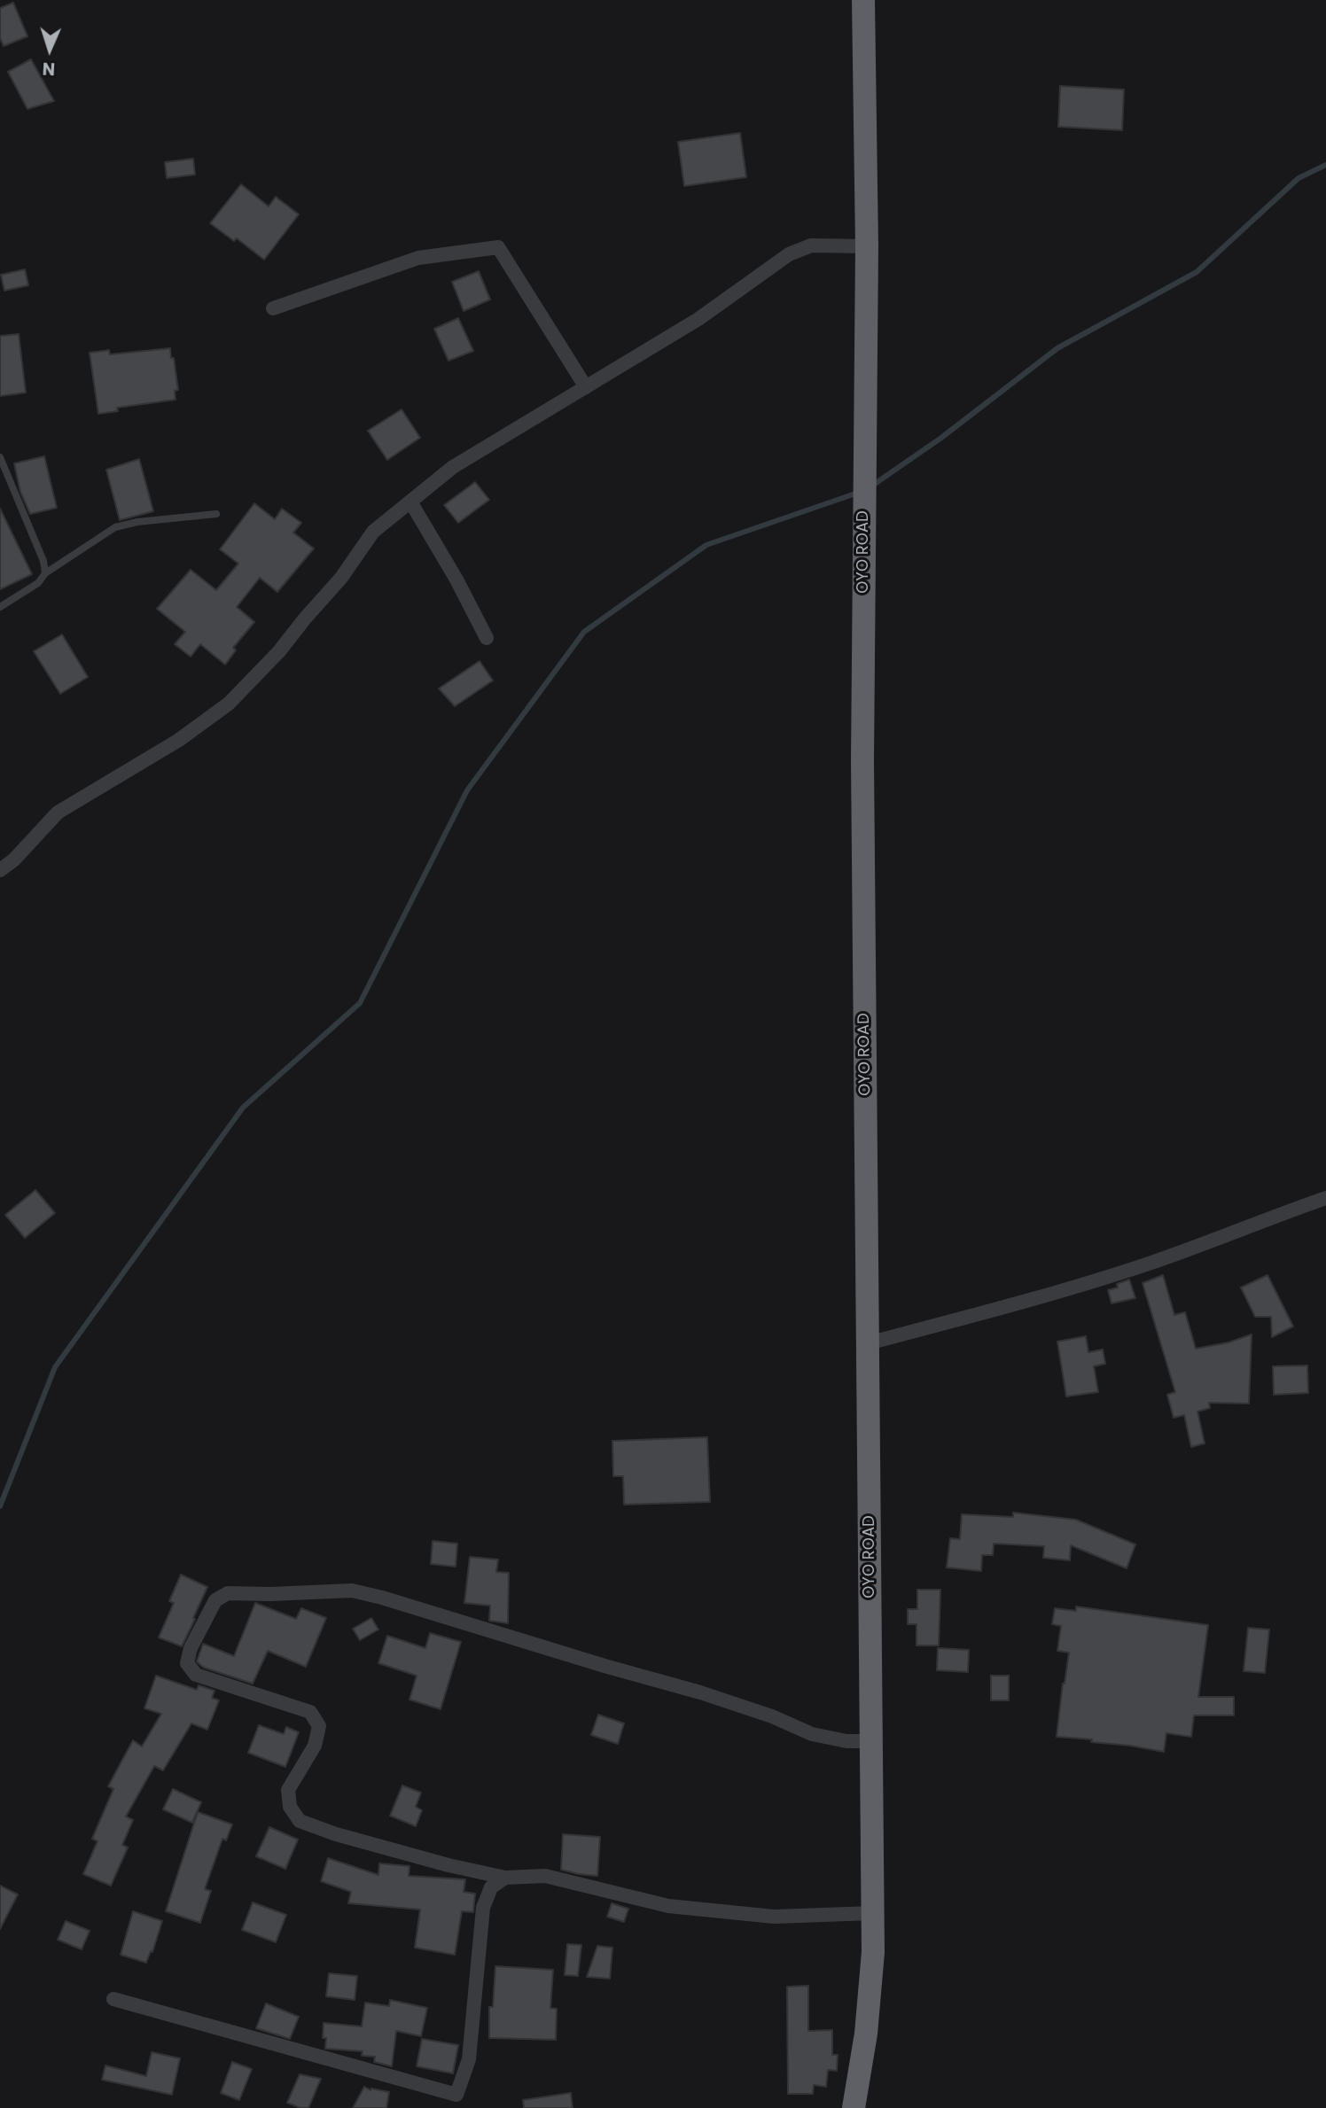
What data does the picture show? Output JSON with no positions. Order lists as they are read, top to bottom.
{
  "streets": {
    "highway": ["OYO ROAD"]
  },
  "north": "bottom"
}
